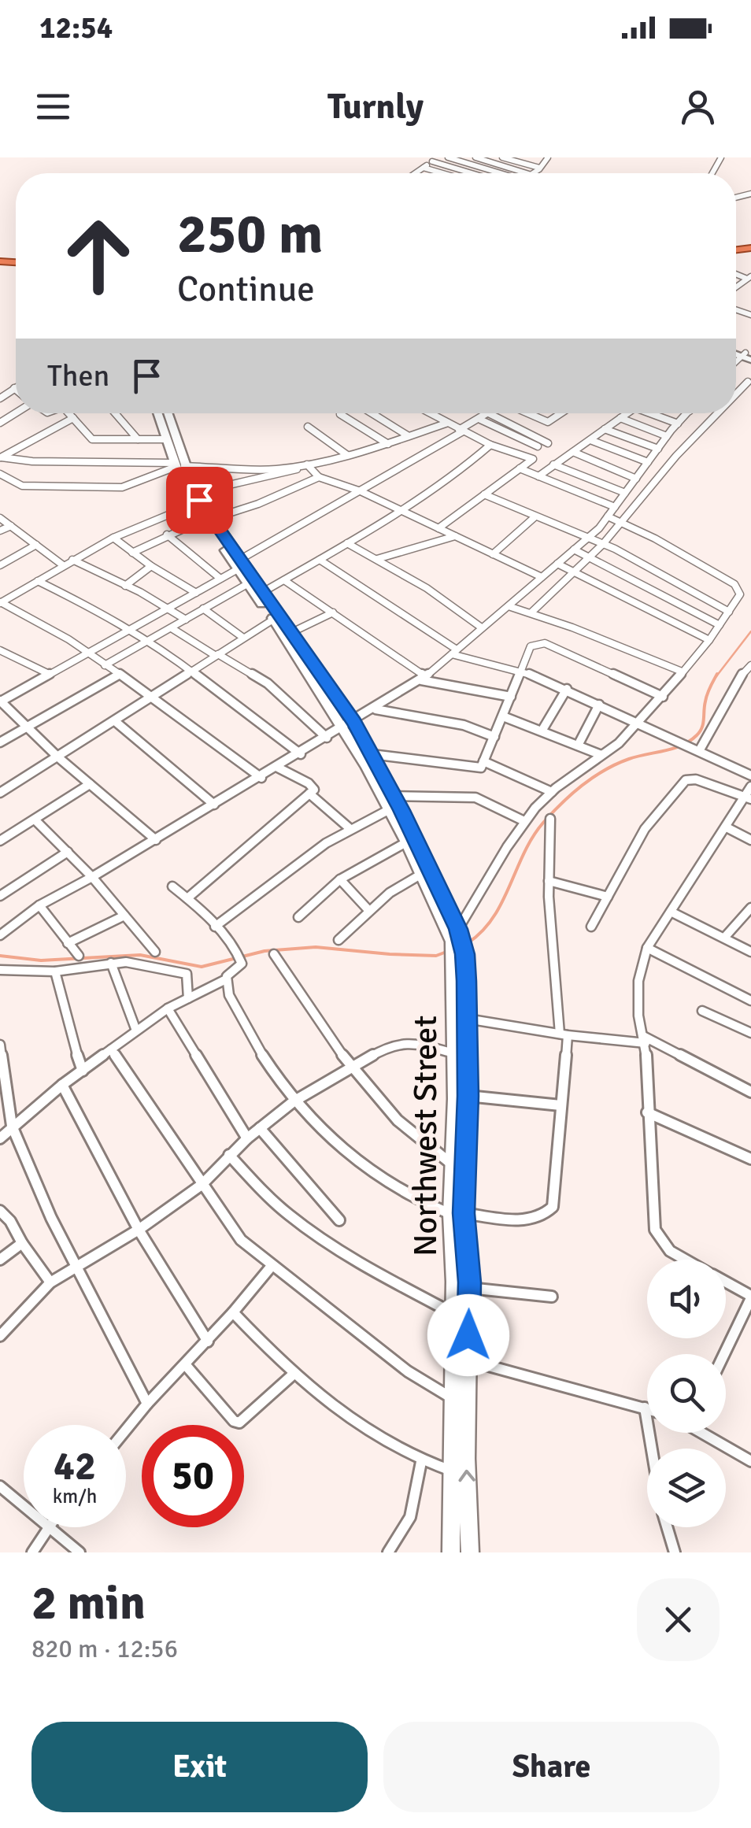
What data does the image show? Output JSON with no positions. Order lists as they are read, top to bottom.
{
  "streets": {
    "main road": ["Northwest Street"]
  },
  "page": {
    "status": "12:54",
    "header": "Turnly",
    "turn": ["250 m", "Continue"],
    "then": "Then",
    "speed": "42 km/h",
    "limit": "50",
    "heading": ["2 min", "820 m · 12:56"],
    "buttons": ["Exit", "Share"]
  }
}
